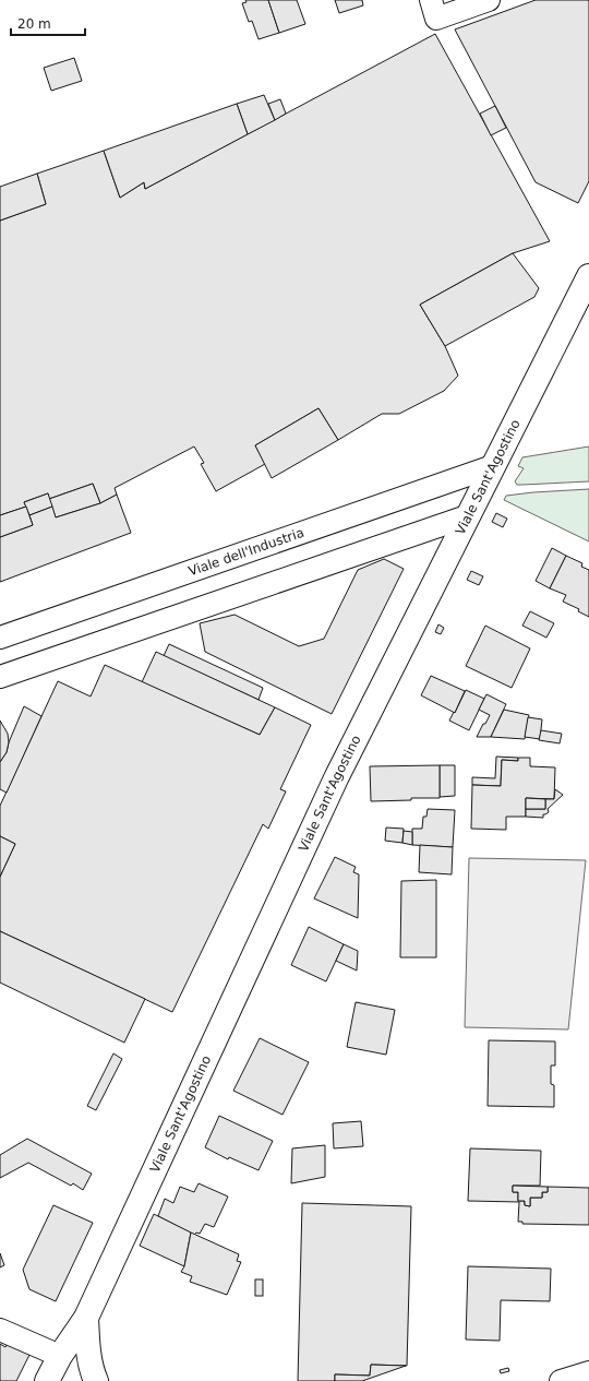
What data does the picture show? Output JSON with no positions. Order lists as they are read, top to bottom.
{
  "streets": {
    "main road": ["Viale Sant'Agostino"],
    "street": ["Viale dell'Industria"]
  },
  "crossings": [
    ["Viale Sant'Agostino", "Viale dell'Industria"]
  ],
  "scale_bar": "20 m"
}
